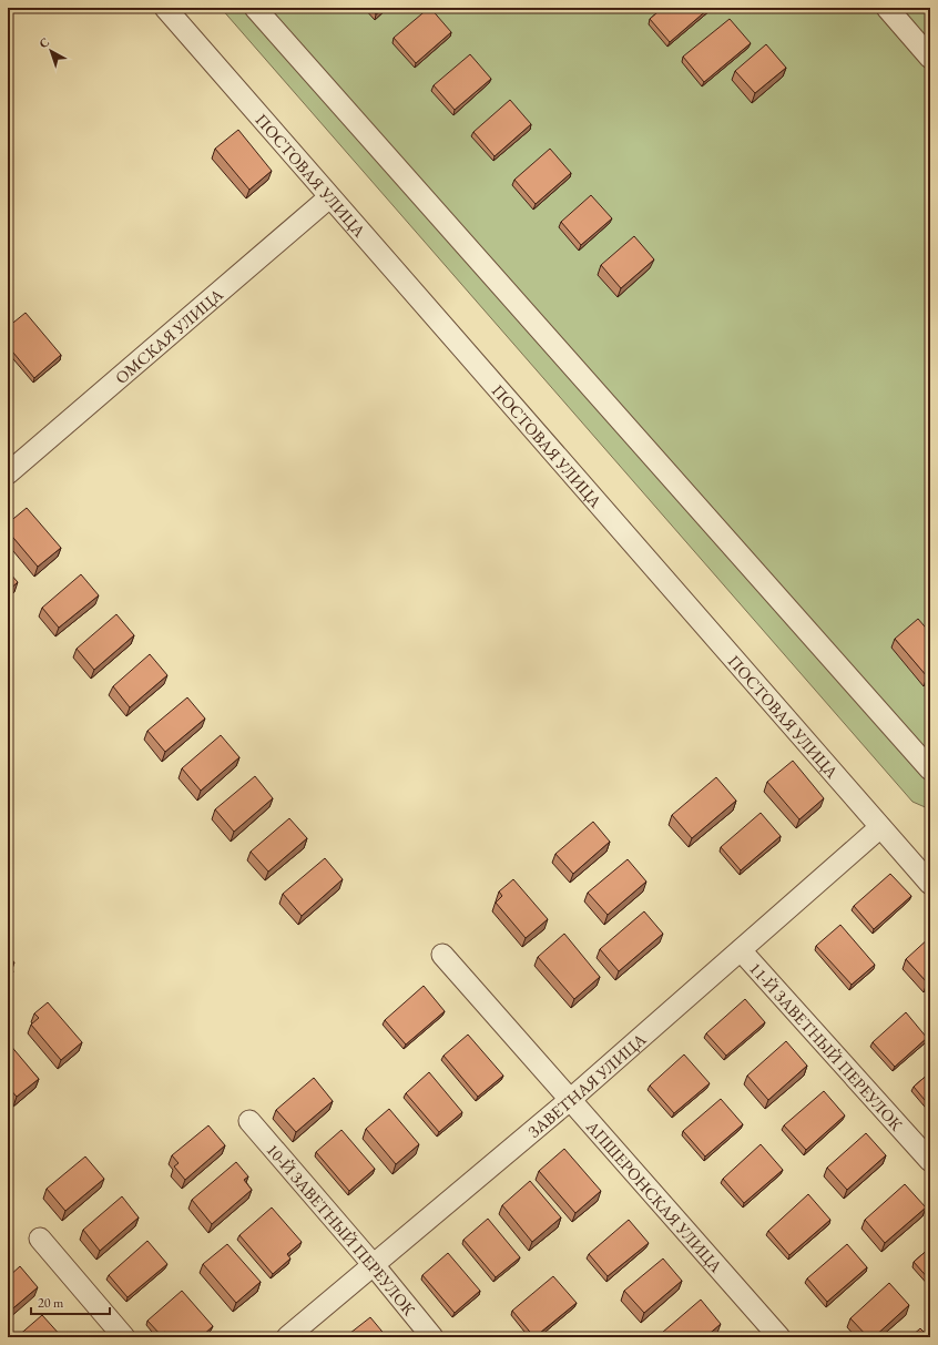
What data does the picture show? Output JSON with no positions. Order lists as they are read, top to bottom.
{
  "streets": {
    "street": [
      "ПОСТОВАЯ УЛИЦА",
      "ОМСКАЯ УЛИЦА",
      "11-Й ЗАВЕТНЫЙ ПЕРЕУЛОК",
      "ЗАВЕТНАЯ УЛИЦА",
      "АПШЕРОНСКАЯ УЛИЦА",
      "10-Й ЗАВЕТНЫЙ ПЕРЕУЛОК"
    ]
  },
  "crossings": [
    ["ПОСТОВАЯ УЛИЦА", "ОМСКАЯ УЛИЦА"],
    ["ПОСТОВАЯ УЛИЦА", "ЗАВЕТНАЯ УЛИЦА"],
    ["11-Й ЗАВЕТНЫЙ ПЕРЕУЛОК", "ЗАВЕТНАЯ УЛИЦА"],
    ["ЗАВЕТНАЯ УЛИЦА", "АПШЕРОНСКАЯ УЛИЦА"],
    ["ЗАВЕТНАЯ УЛИЦА", "10-Й ЗАВЕТНЫЙ ПЕРЕУЛОК"]
  ],
  "scale_bar": "20 m",
  "north": "top left"
}
